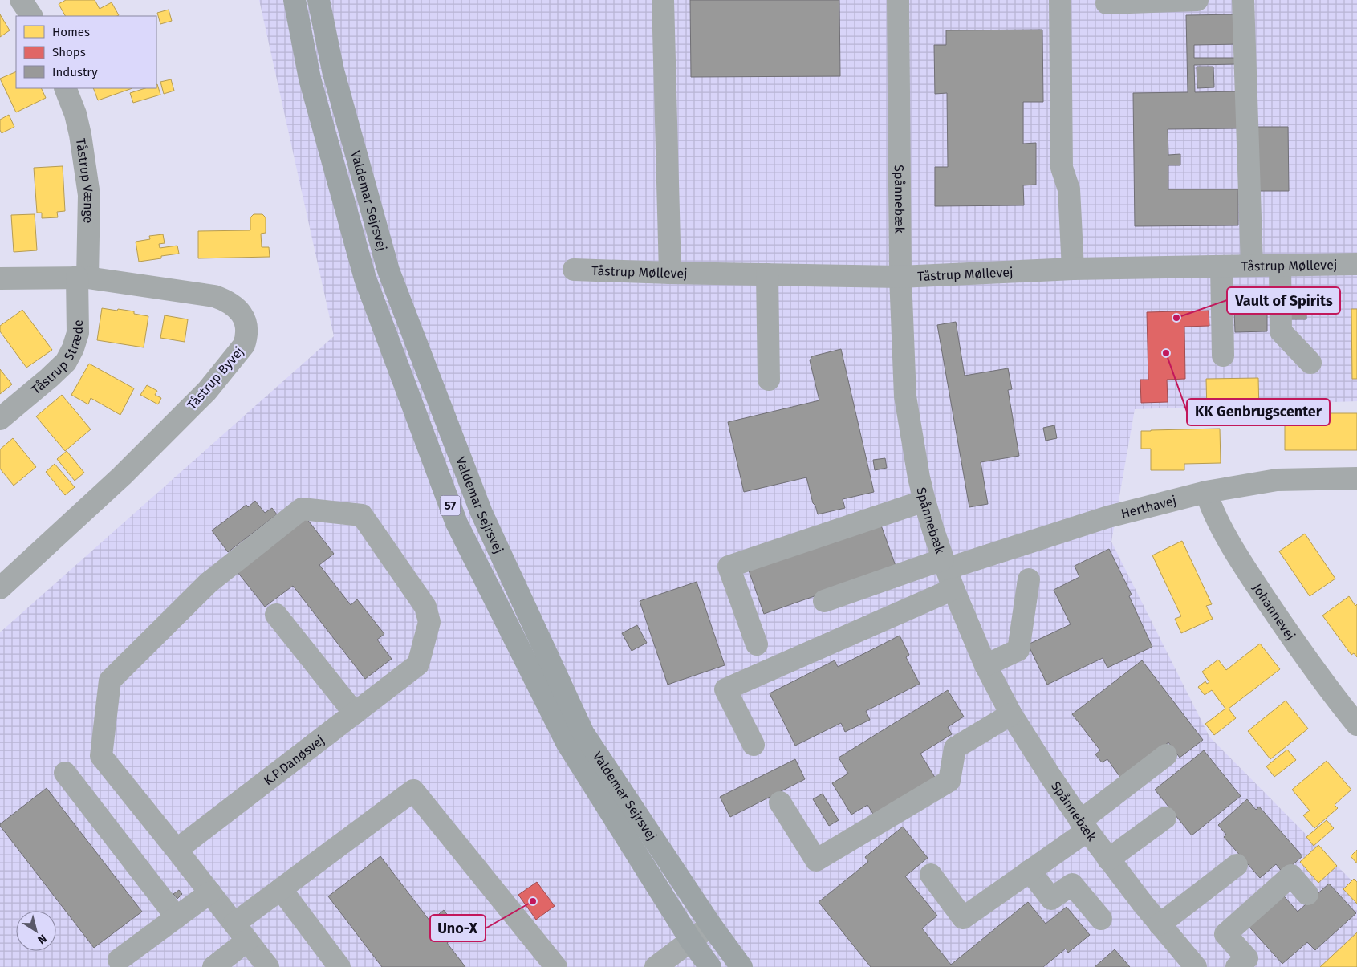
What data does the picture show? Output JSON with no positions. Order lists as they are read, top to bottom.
{
  "streets": {
    "main road": ["Valdemar Sejrsvej", "57"],
    "street": [
      "Tåstrup Vænge",
      "Spånnebæk",
      "Tåstrup Møllevej",
      "Tåstrup Stræde",
      "Tåstrup Byvej",
      "Herthavej",
      "Johannevej",
      "K.P.Danøsvej"
    ]
  },
  "crossings": [
    ["Tåstrup Vænge", "Tåstrup Stræde"],
    ["Tåstrup Vænge", "Tåstrup Byvej"],
    ["Spånnebæk", "Tåstrup Møllevej"],
    ["Spånnebæk", "Herthavej"],
    ["Tåstrup Stræde", "Tåstrup Byvej"],
    ["Herthavej", "Johannevej"]
  ],
  "places": ["Vault of Spirits", "KK Genbrugscenter", "Uno-X"],
  "legend": ["Homes", "Shops", "Industry"],
  "north": "bottom right"
}
